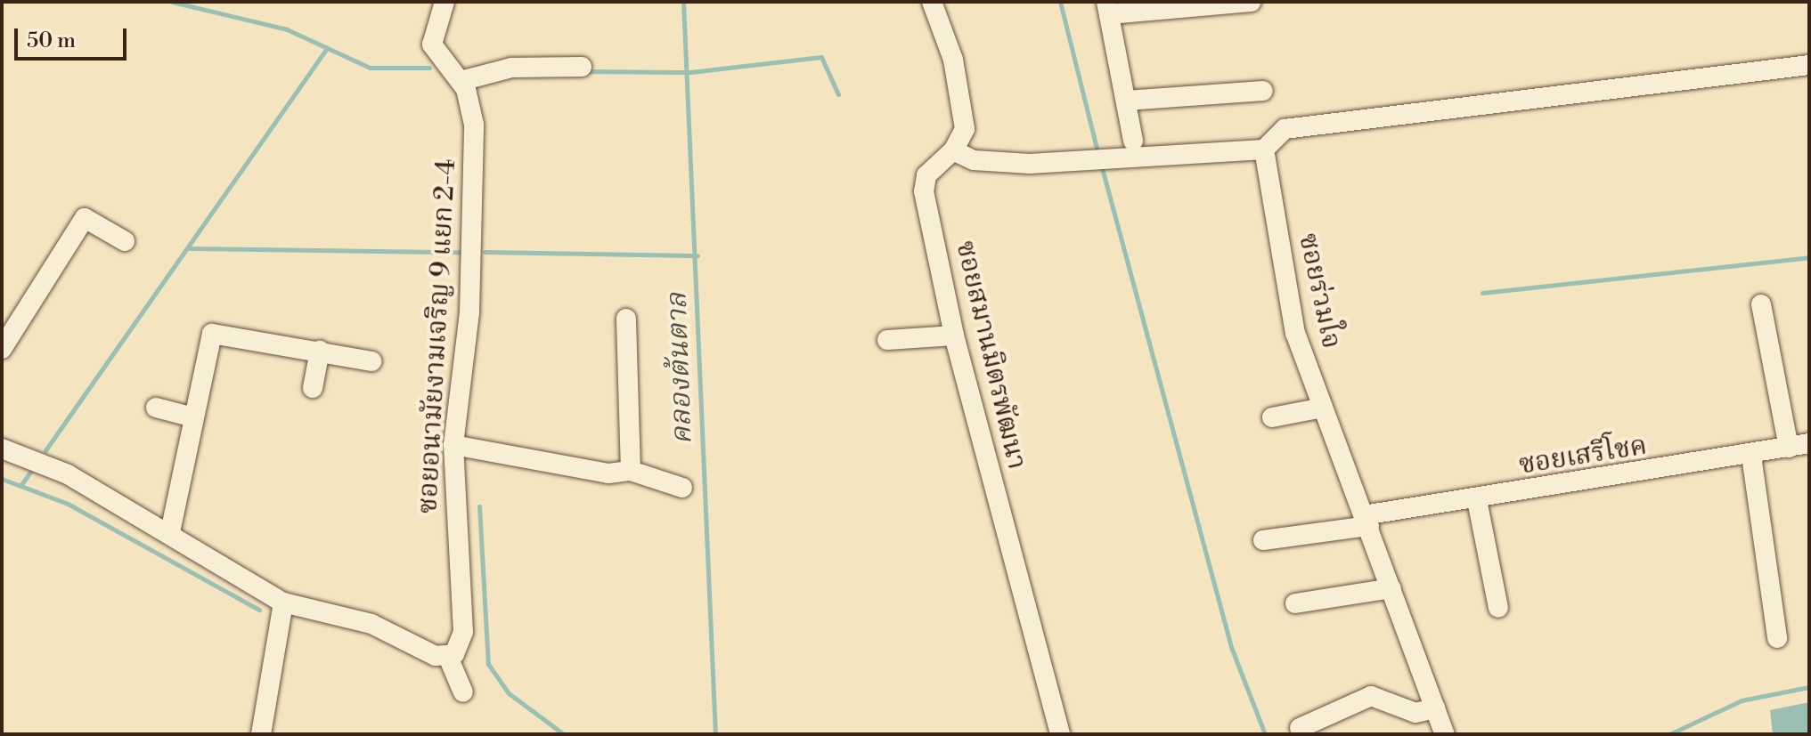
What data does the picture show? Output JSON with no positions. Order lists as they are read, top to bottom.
{
  "streets": {
    "street": [
      "ซอยร่วมใจ",
      "ซอยอนามัยงามเจริญ 9 แยก 2-4",
      "ซอยสมานมิตรพัฒนา",
      "ซอยเสรีโชค"
    ]
  },
  "crossings": [
    ["ซอยร่วมใจ", "ซอยเสรีโชค"]
  ],
  "water": ["คลองต้นตาล"],
  "scale_bar": "50 m"
}
